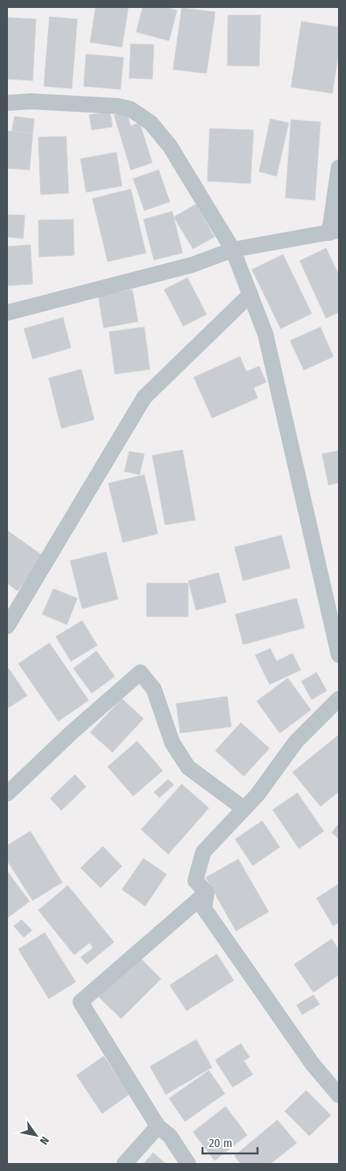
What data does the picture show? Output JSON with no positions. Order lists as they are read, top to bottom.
{
  "scale_bar": "20 m",
  "north": "bottom right"
}
